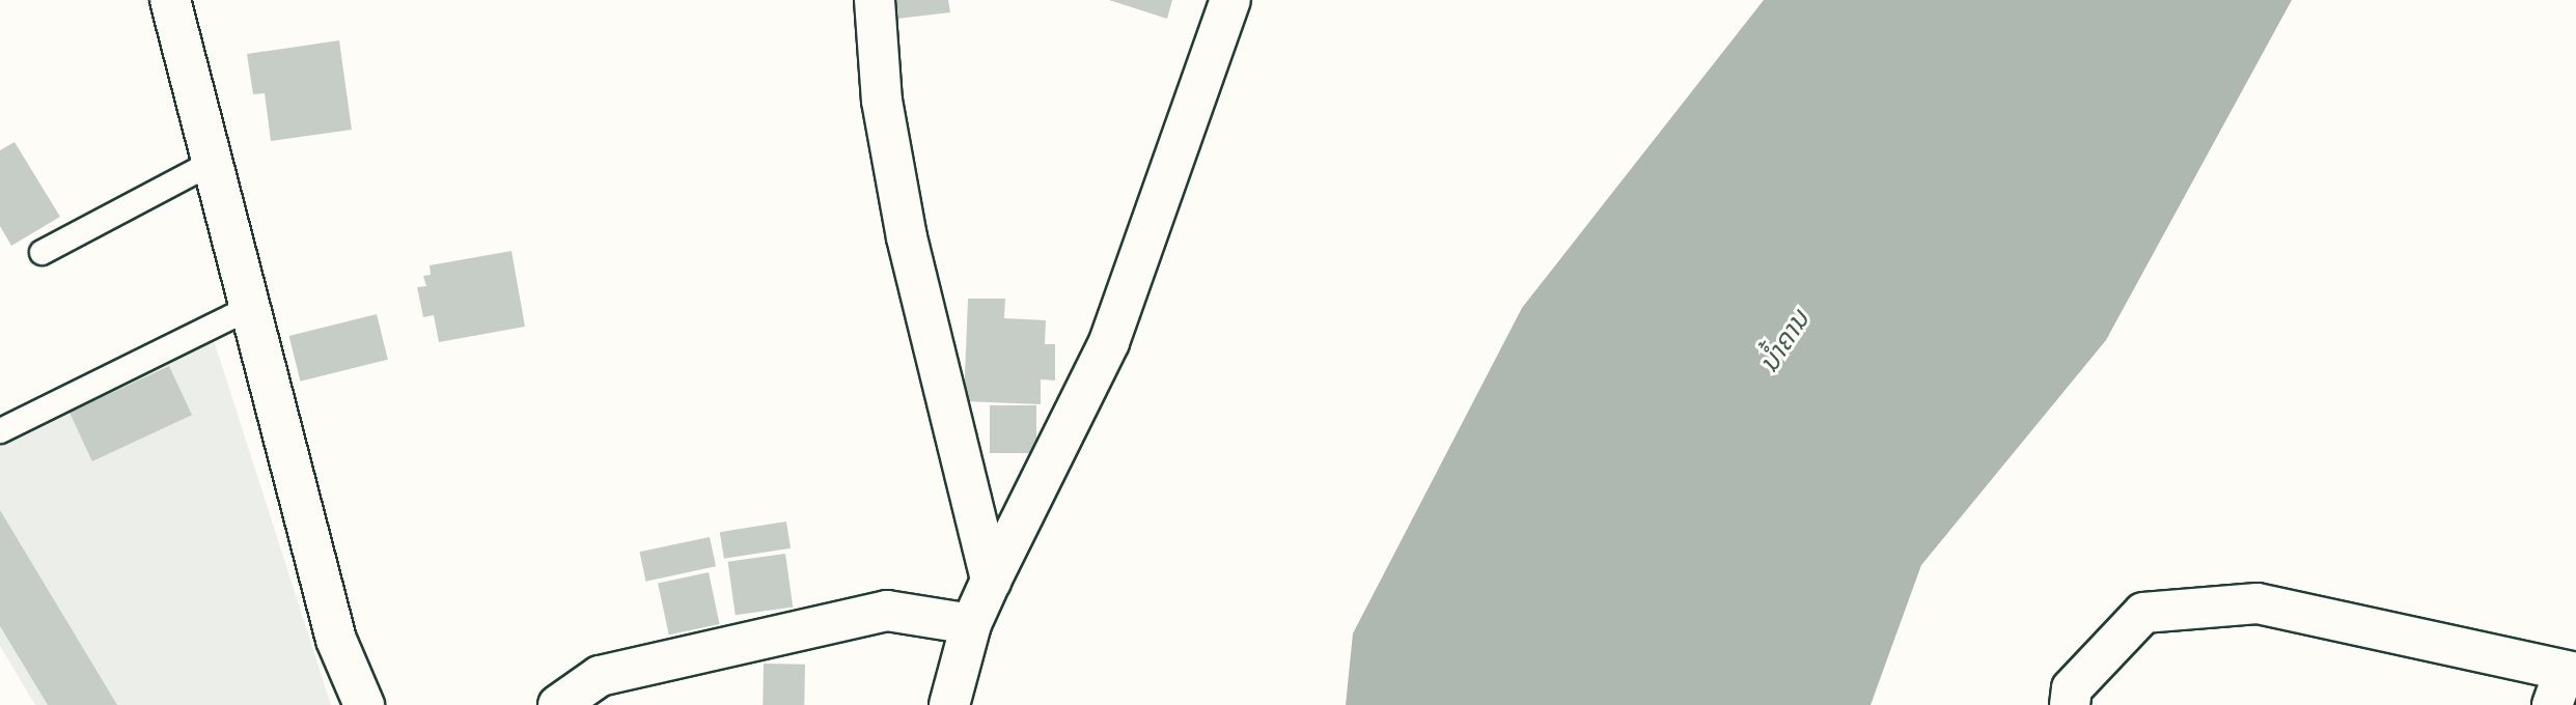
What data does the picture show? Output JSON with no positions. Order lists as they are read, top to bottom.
{
  "water": ["ນ້ຳຄານ"]
}
